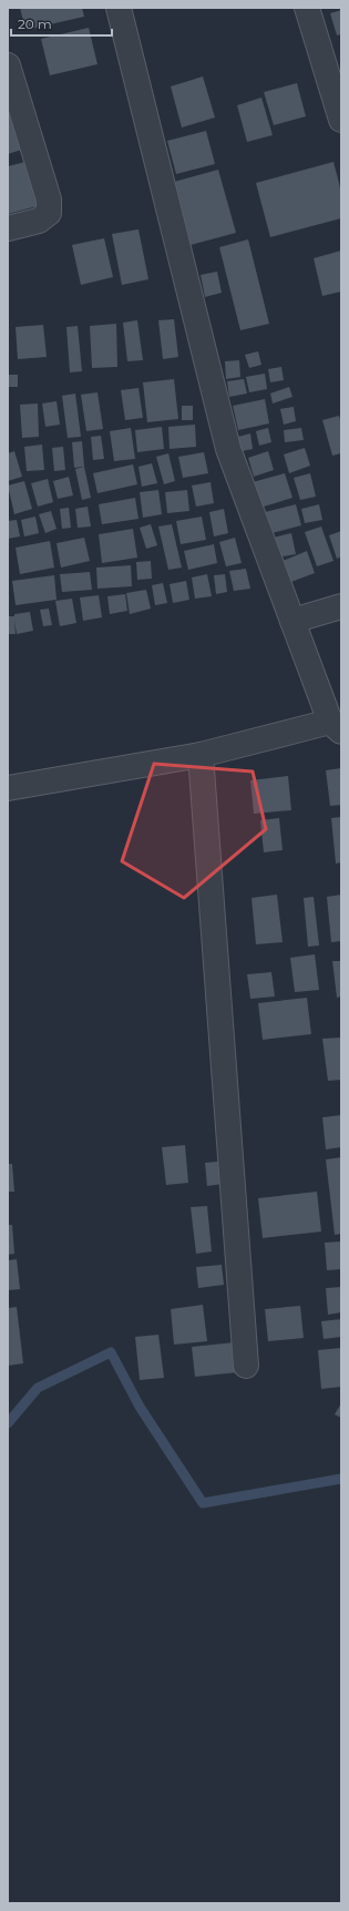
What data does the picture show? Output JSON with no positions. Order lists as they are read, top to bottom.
{
  "scale_bar": "20 m"
}
